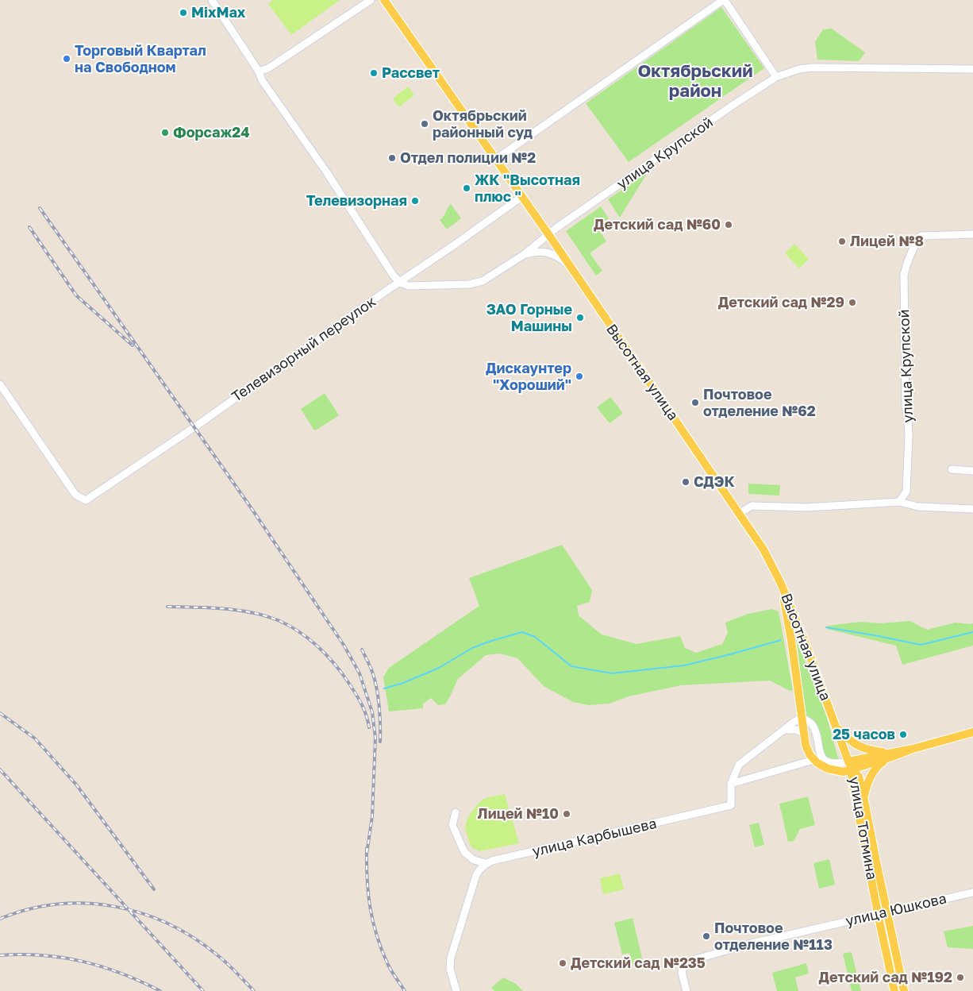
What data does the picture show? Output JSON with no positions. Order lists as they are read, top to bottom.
{
  "streets": {
    "main road": ["Высотная улица", "улица Тотмина"],
    "street": [
      "улица Крупской",
      "Телевизорный переулок",
      "улица Карбышева",
      "улица Юшкова"
    ]
  },
  "crossings": [
    ["улица Крупской", "Телевизорный переулок"],
    ["улица Крупской", "Высотная улица"],
    ["Телевизорный переулок", "Высотная улица"],
    ["Высотная улица", "улица Тотмина"],
    ["улица Тотмина", "улица Юшкова"]
  ],
  "districts": ["Октябрьский район"],
  "places": [
    "MixMax",
    "Торговый Квартал на Свободном",
    "Рассвет",
    "Октябрьский районный суд",
    "Форсаж24",
    "Отдел полиции №2",
    "ЖК \"Высотная плюс \"",
    "Телевизорная",
    "Детский сад №60",
    "Лицей №8",
    "Детский сад №29",
    "ЗАО Горные Машины",
    "Дискаунтер \"Хороший\"",
    "Почтовое отделение №62",
    "СДЭК",
    "25 часов",
    "Лицей №10",
    "Почтовое отделение №113",
    "Детский сад №235",
    "Детский сад №192"
  ]
}
